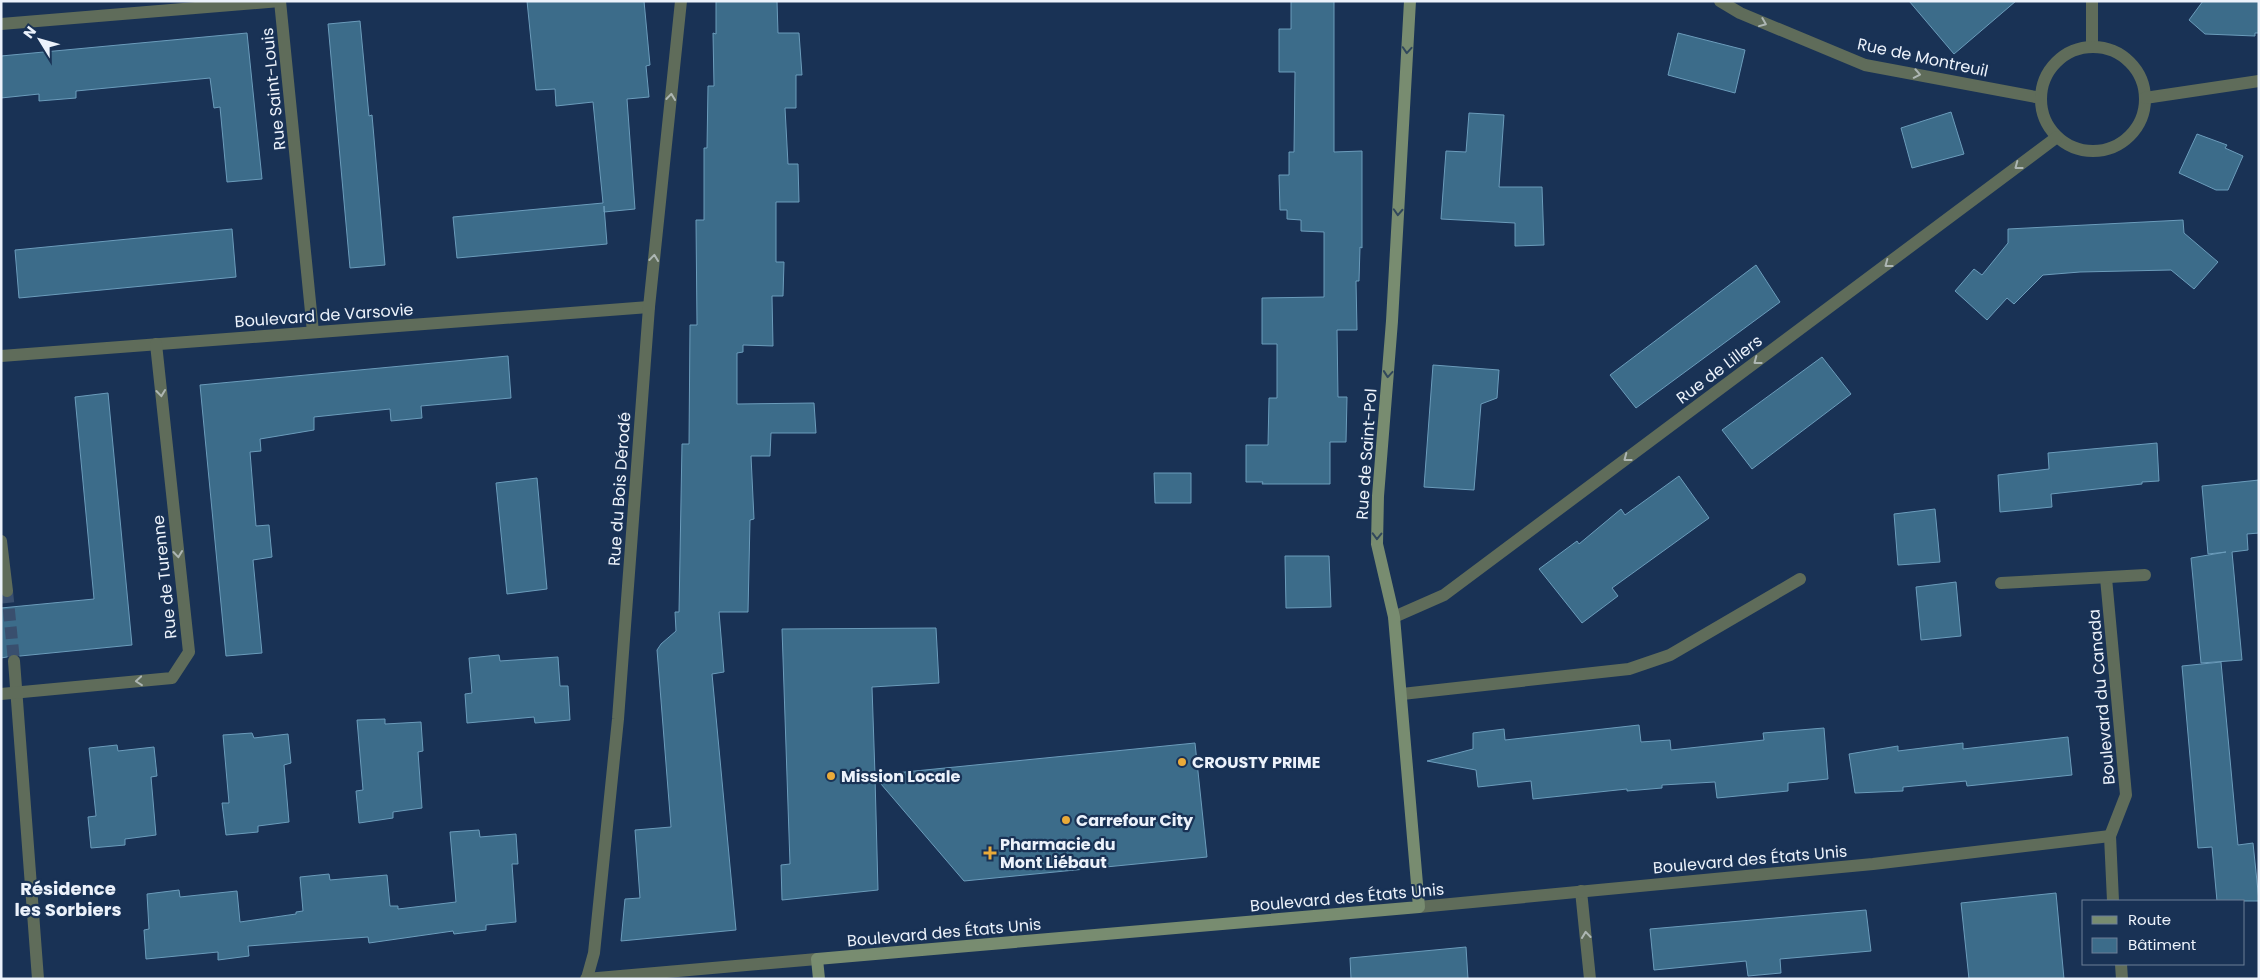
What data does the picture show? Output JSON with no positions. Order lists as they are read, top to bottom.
{
  "streets": {
    "street": [
      "Rue de Montreuil",
      "Rue Saint-Louis",
      "Boulevard de Varsovie",
      "Rue de Lillers",
      "Rue de Saint-Pol",
      "Rue du Bois Dérodé",
      "Rue de Turenne",
      "Boulevard du Canada",
      "Boulevard des États Unis"
    ]
  },
  "crossings": [
    ["Rue de Montreuil", "Rue de Lillers"],
    ["Rue Saint-Louis", "Boulevard de Varsovie"],
    ["Boulevard de Varsovie", "Rue du Bois Dérodé"],
    ["Boulevard de Varsovie", "Rue de Turenne"],
    ["Rue de Lillers", "Rue de Saint-Pol"],
    ["Rue de Saint-Pol", "Boulevard des États Unis"],
    ["Rue du Bois Dérodé", "Boulevard des États Unis"],
    ["Boulevard du Canada", "Boulevard des États Unis"]
  ],
  "one_way": ["Rue de Montreuil", "Rue de Lillers", "Rue de Saint-Pol"],
  "districts": ["Résidence les Sorbiers"],
  "places": {
    "other": ["CROUSTY PRIME", "Mission Locale", "Carrefour City"],
    "health": ["Pharmacie du Mont Liébaut"]
  },
  "legend": ["Route", "Bâtiment"],
  "north": "top left"
}
